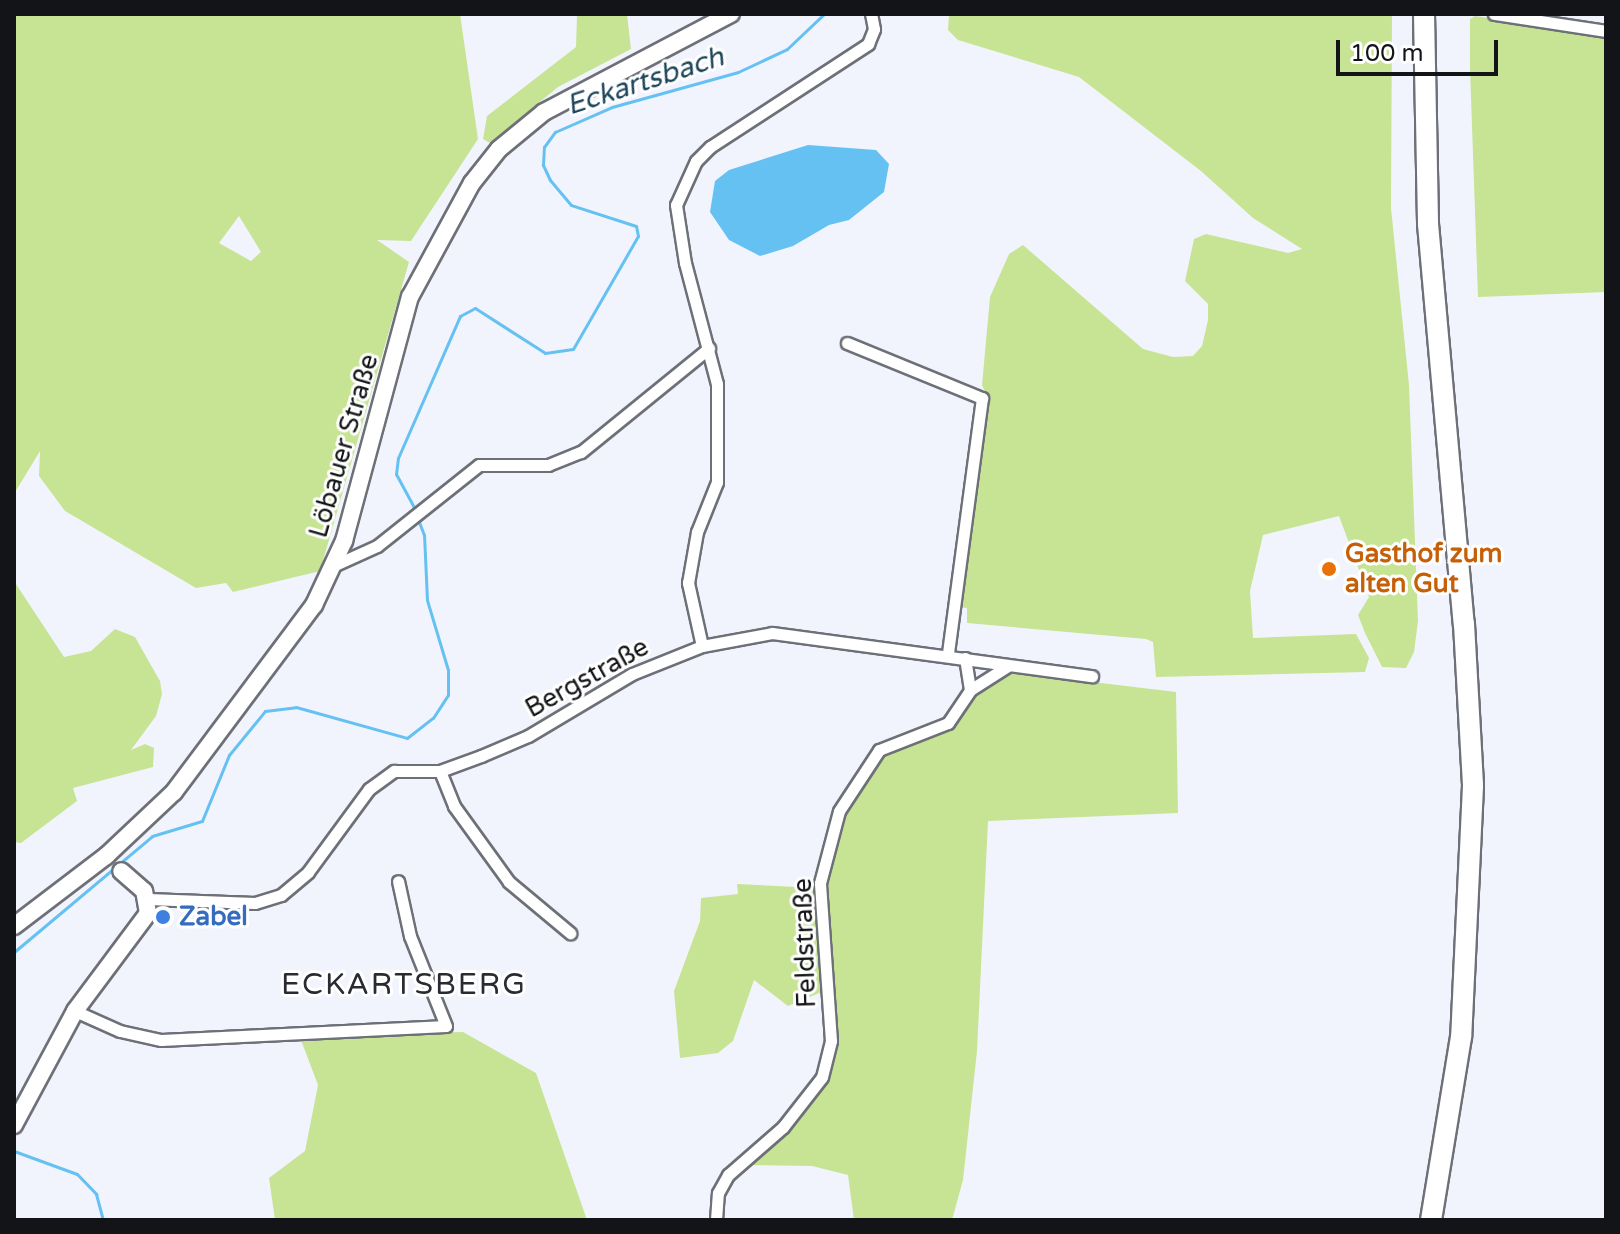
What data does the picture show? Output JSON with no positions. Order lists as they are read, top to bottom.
{
  "streets": {
    "main road": ["Löbauer Straße"],
    "street": ["Bergstraße", "Feldstraße"]
  },
  "crossings": [
    ["Bergstraße", "Feldstraße"]
  ],
  "districts": ["ECKARTSBERG"],
  "water": ["Eckartsbach"],
  "places": ["Gasthof zum alten Gut", "Zabel"],
  "scale_bar": "100 m"
}
